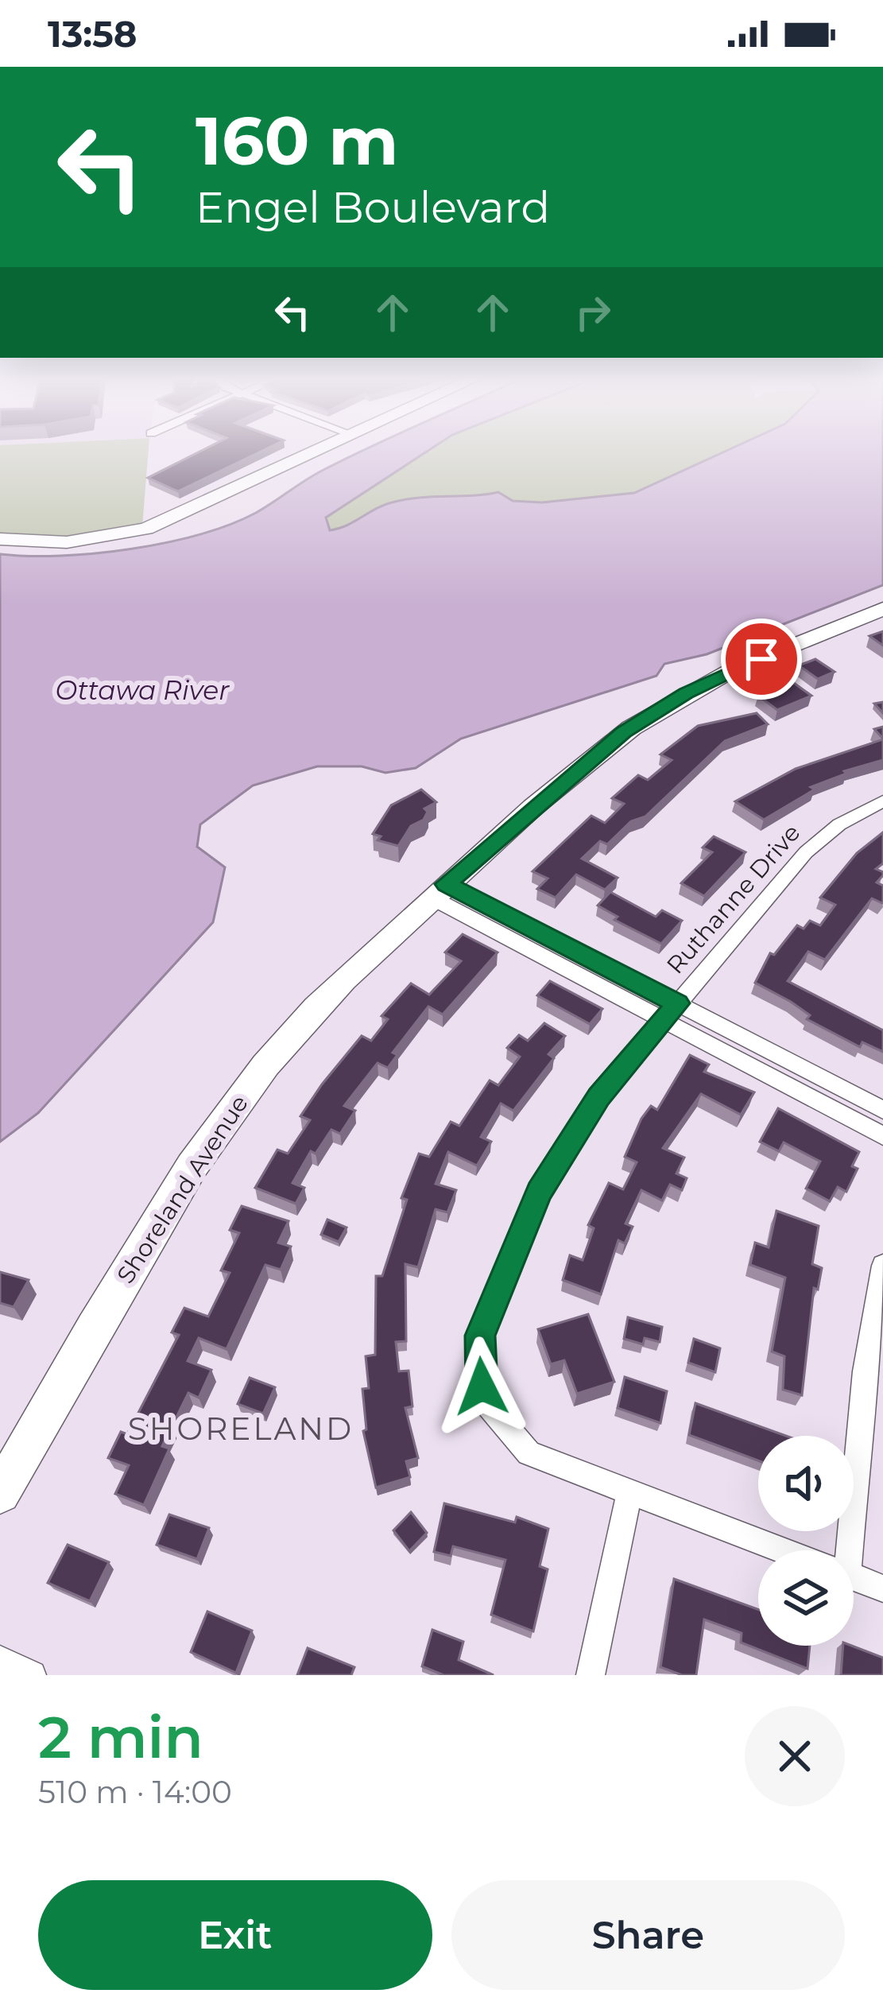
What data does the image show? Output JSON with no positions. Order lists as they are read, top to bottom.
{
  "streets": {
    "street": ["Ruthanne Drive", "Shoreland Avenue"]
  },
  "districts": ["SHORELAND"],
  "water": ["Ottawa River"],
  "page": {
    "status": "13:58",
    "turn": ["160 m", "Engel Boulevard"],
    "heading": ["2 min", "510 m · 14:00"],
    "buttons": ["Exit", "Share"]
  }
}
